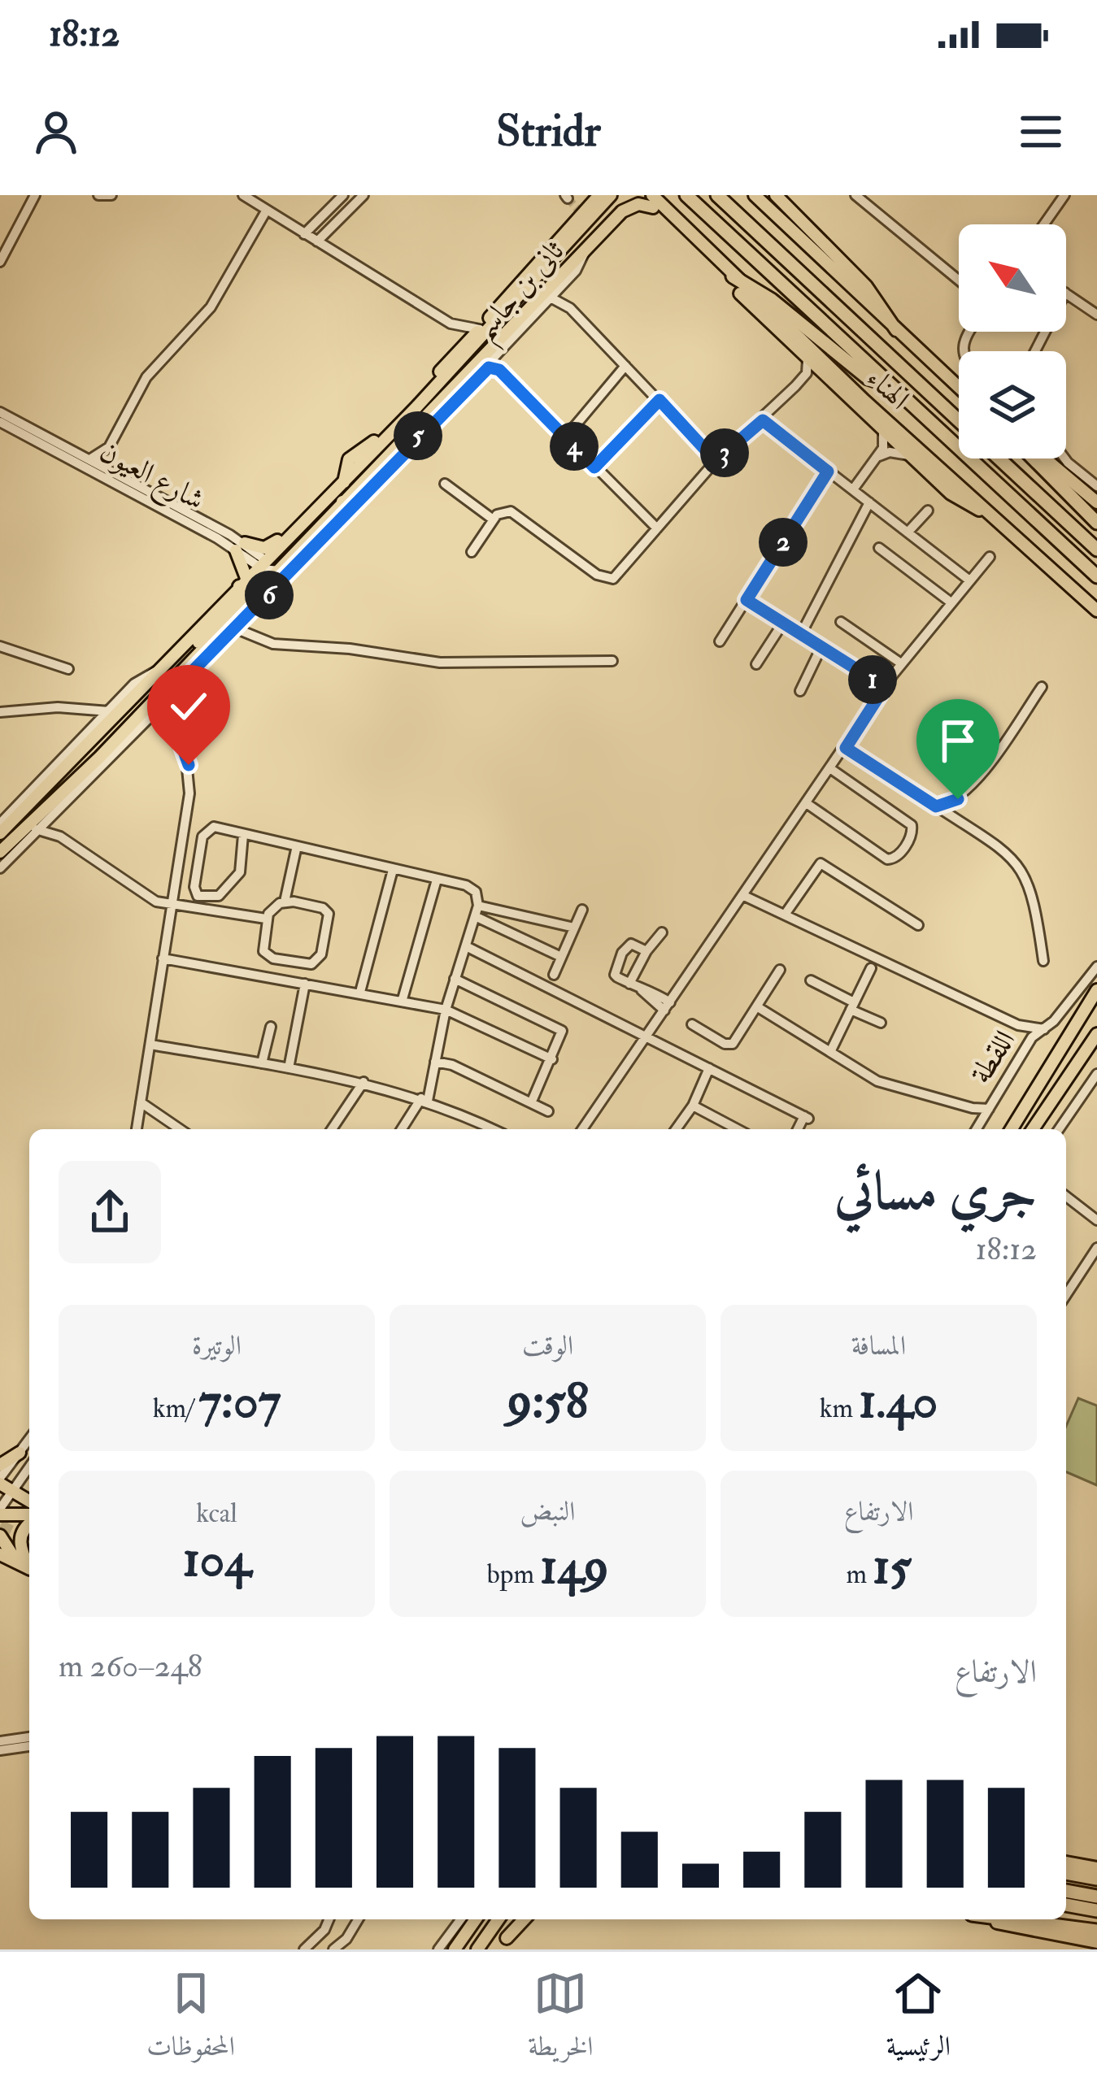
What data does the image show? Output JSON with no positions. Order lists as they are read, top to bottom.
{
  "streets": {
    "highway": ["الهناء"],
    "main road": ["ثانى بن جاسم", "اللقطة"],
    "street": ["شارع العيون"]
  },
  "crossings": [
    ["ثانى بن جاسم", "شارع العيون"]
  ],
  "north": "top left",
  "page": {
    "status": "18:12",
    "header": "Stridr",
    "pins": [
      "5",
      "4",
      "3",
      "2",
      "6",
      "1"
    ],
    "heading": ["جري مسائي", "18:12"],
    "stats": [
      ["المسافة", "1.40 km"],
      ["الوقت", "9:58"],
      ["الوتيرة", "7:07 /km"],
      ["الارتفاع", "15 m"],
      ["النبض", "149 bpm"],
      ["kcal", "104"]
    ],
    "chart": ["الارتفاع", "248–260 m"],
    "tabs": ["الرئيسية", "الخريطة", "المحفوظات"]
  }
}
